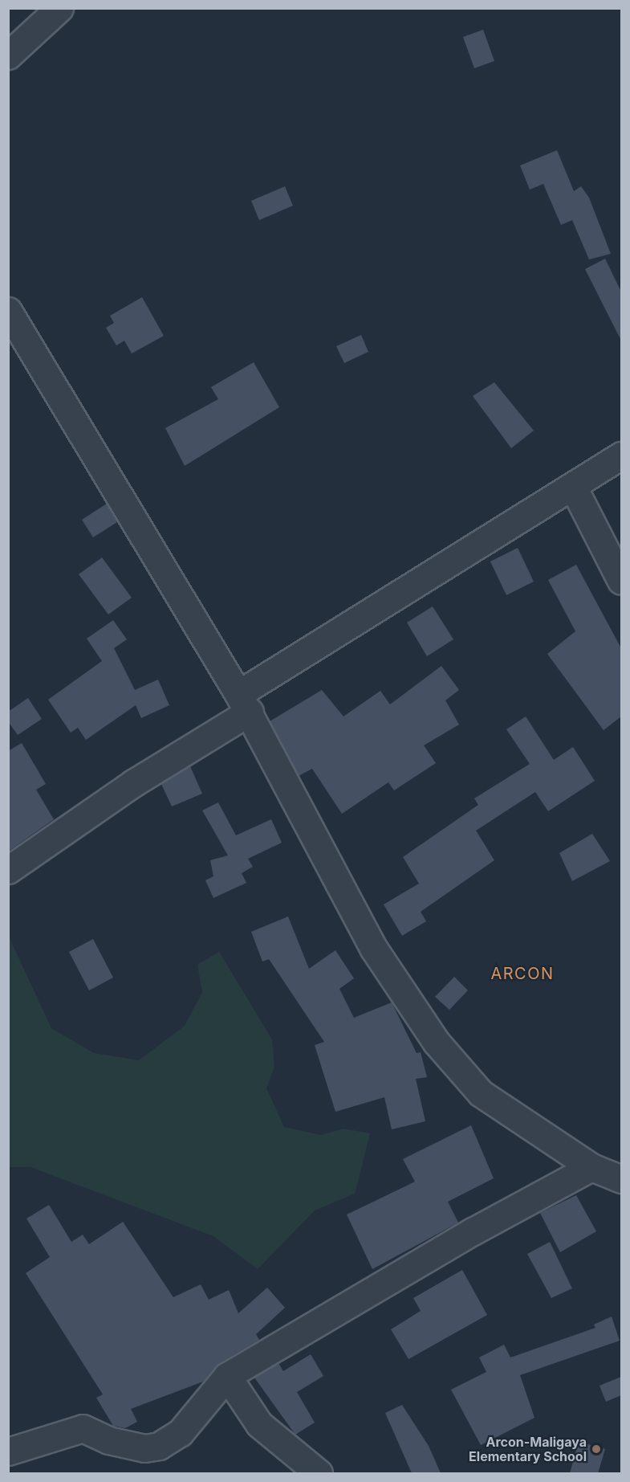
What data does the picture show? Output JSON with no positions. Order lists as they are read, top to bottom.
{
  "districts": ["ARCON"],
  "places": ["Arcon-Maligaya Elementary School"]
}
